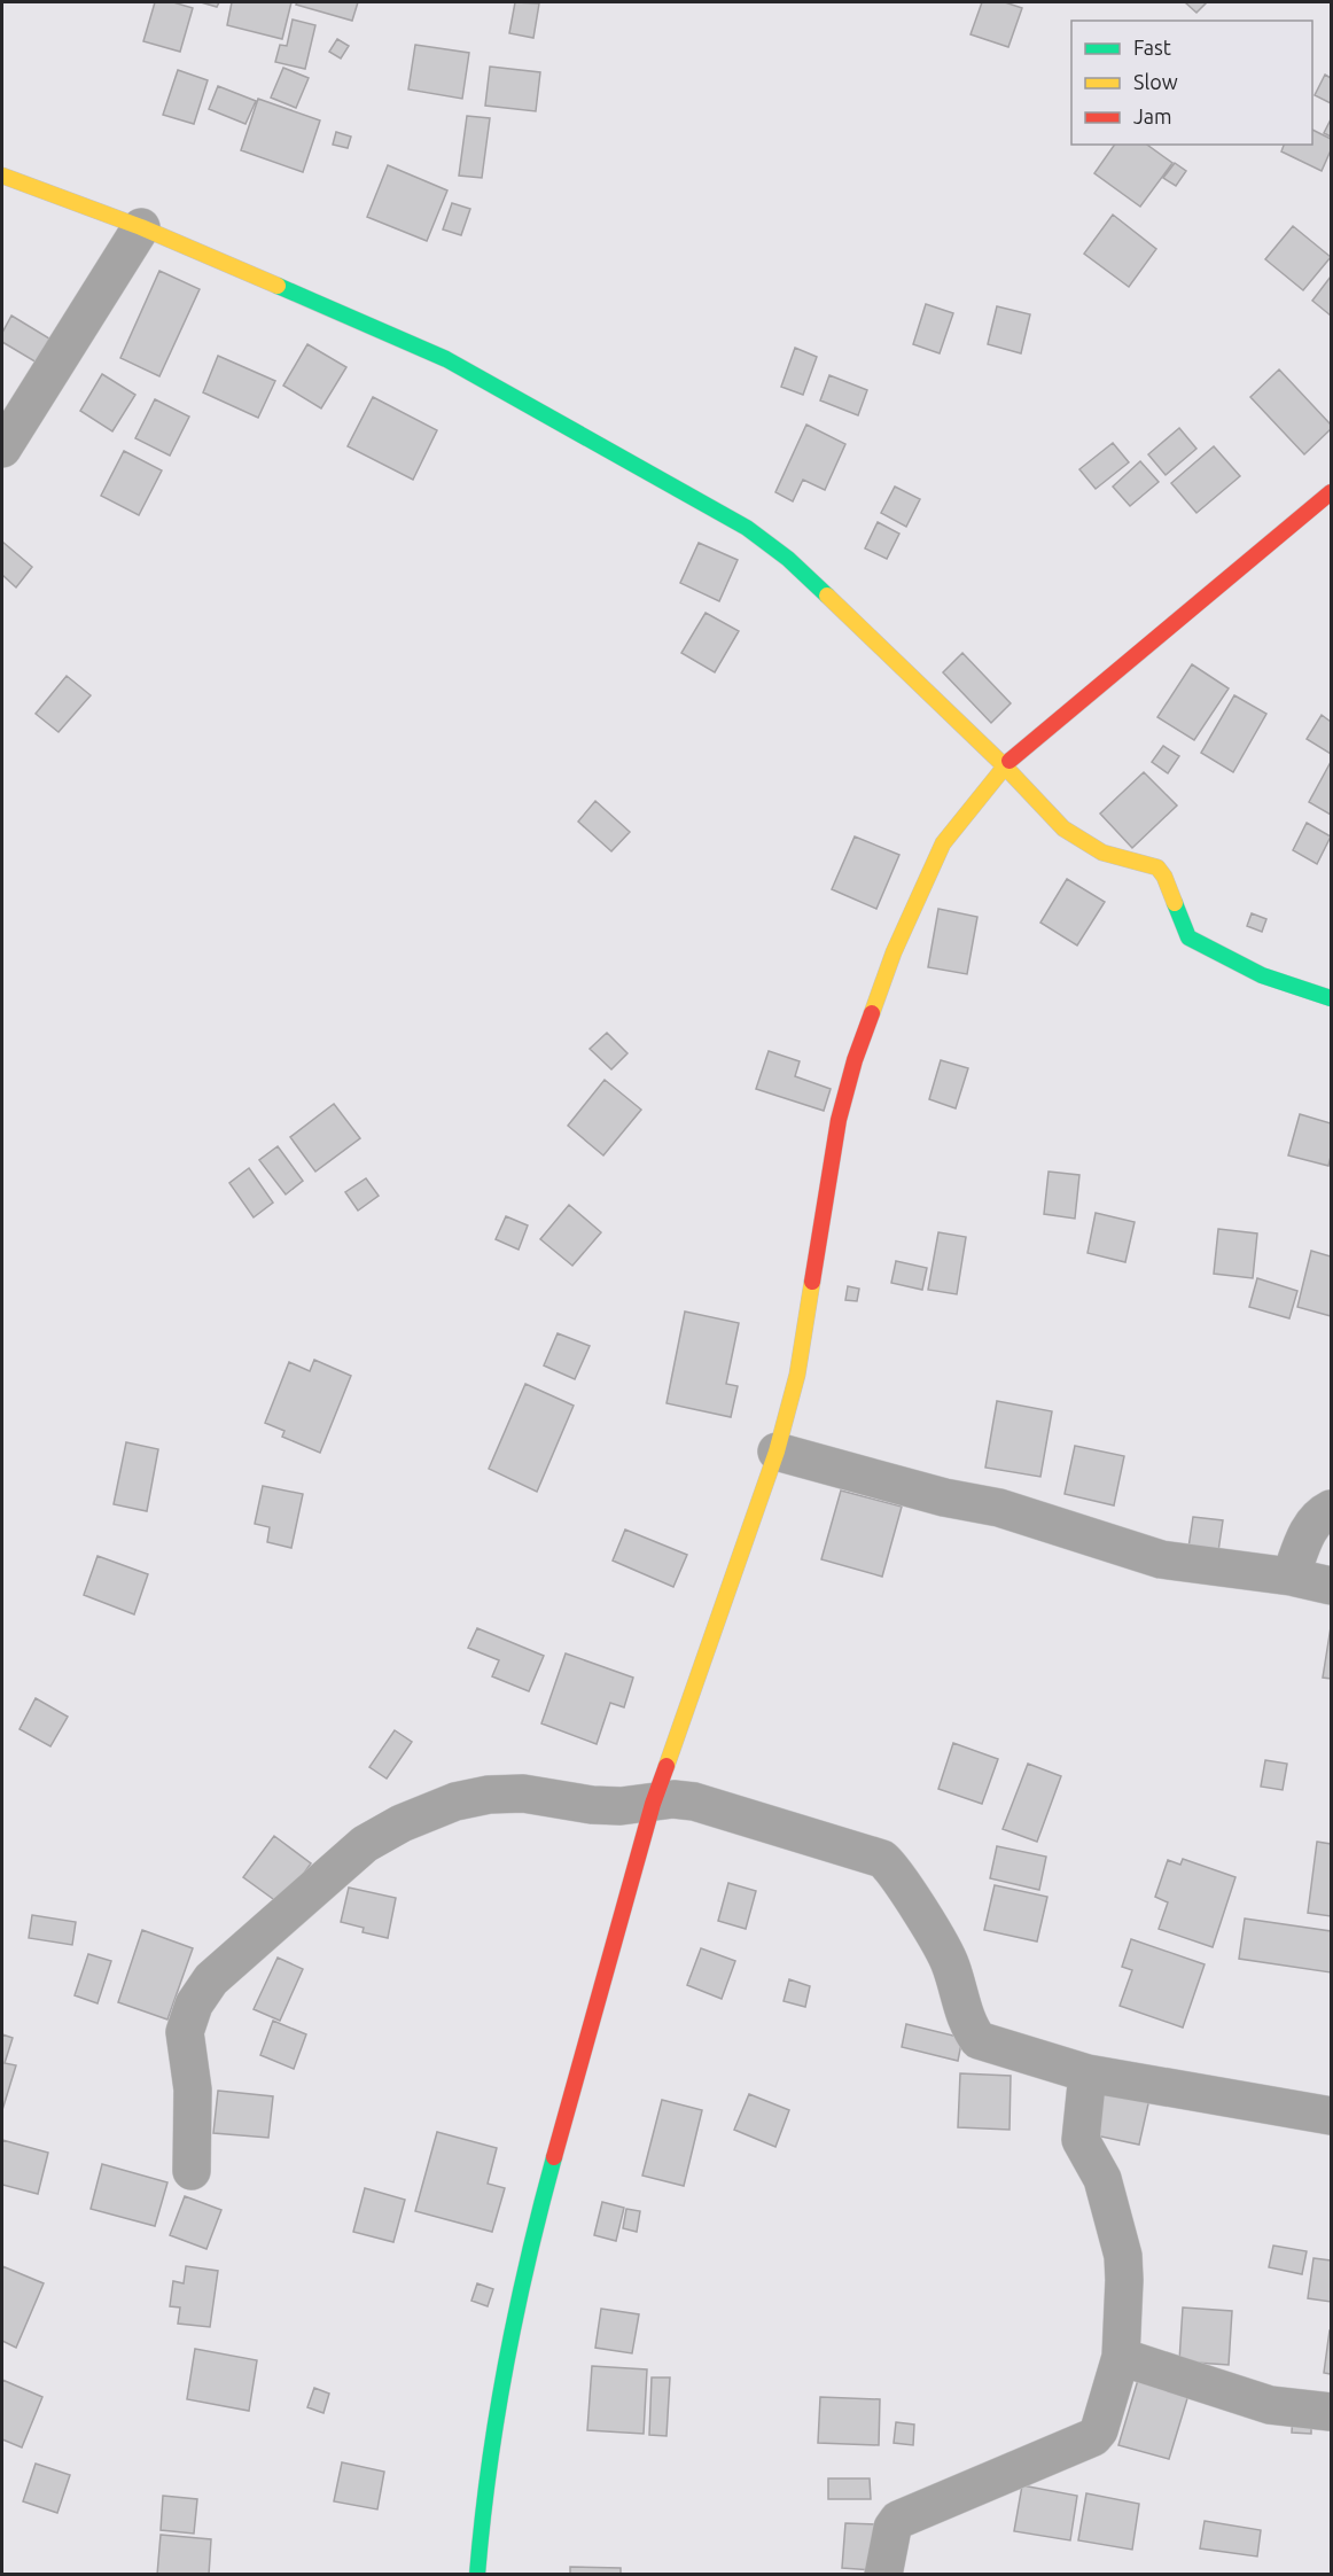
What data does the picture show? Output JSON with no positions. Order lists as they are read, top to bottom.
{
  "legend": ["Fast", "Slow", "Jam"]
}
